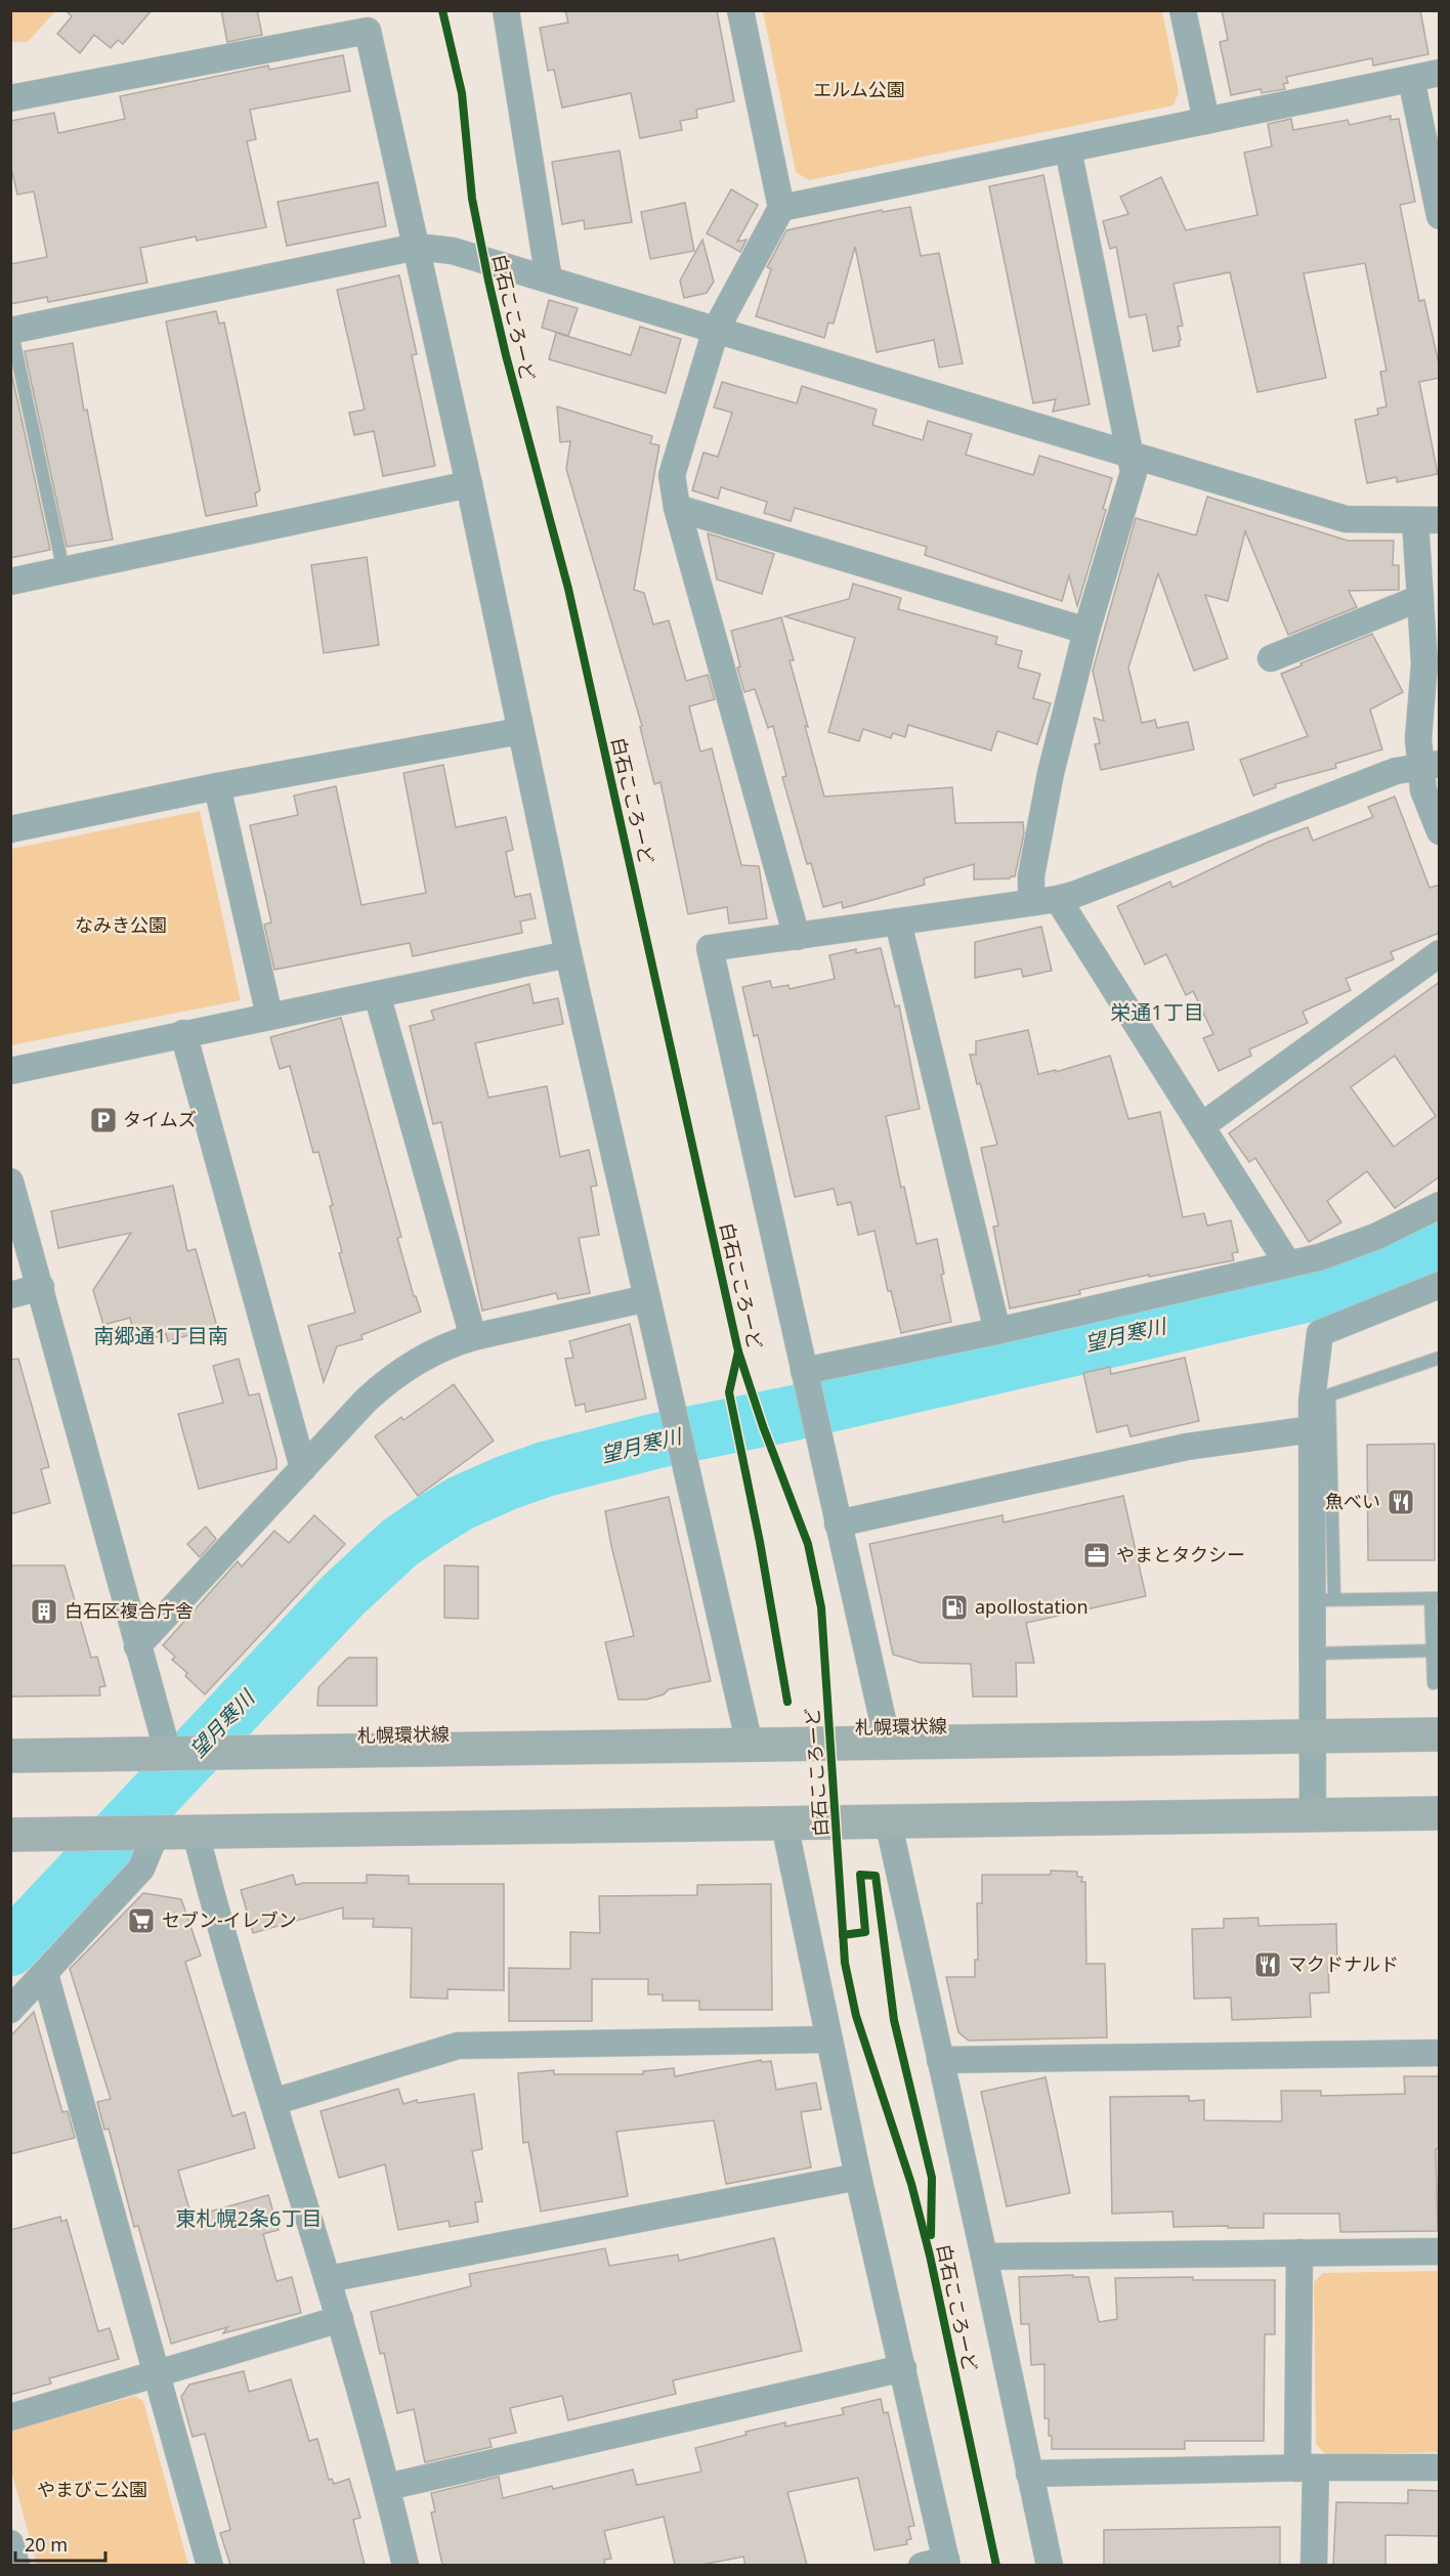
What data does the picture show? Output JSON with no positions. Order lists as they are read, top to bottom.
{
  "streets": {
    "main road": ["札幌環状線"],
    "cycle path": ["白石こころーど"]
  },
  "districts": ["栄通1丁目", "南郷通1丁目南", "東札幌2条6丁目"],
  "water": ["望月寒川"],
  "parks": ["エルム公園", "なみき公園", "やまびこ公園"],
  "places": {
    "parking": ["タイムズ"],
    "restaurant": ["魚べい", "マクドナルド"],
    "office": ["やまとタクシー"],
    "fuel station": ["apollostation"],
    "building": ["白石区複合庁舎"],
    "supermarket": ["セブン-イレブン"]
  },
  "scale_bar": "20 m"
}
